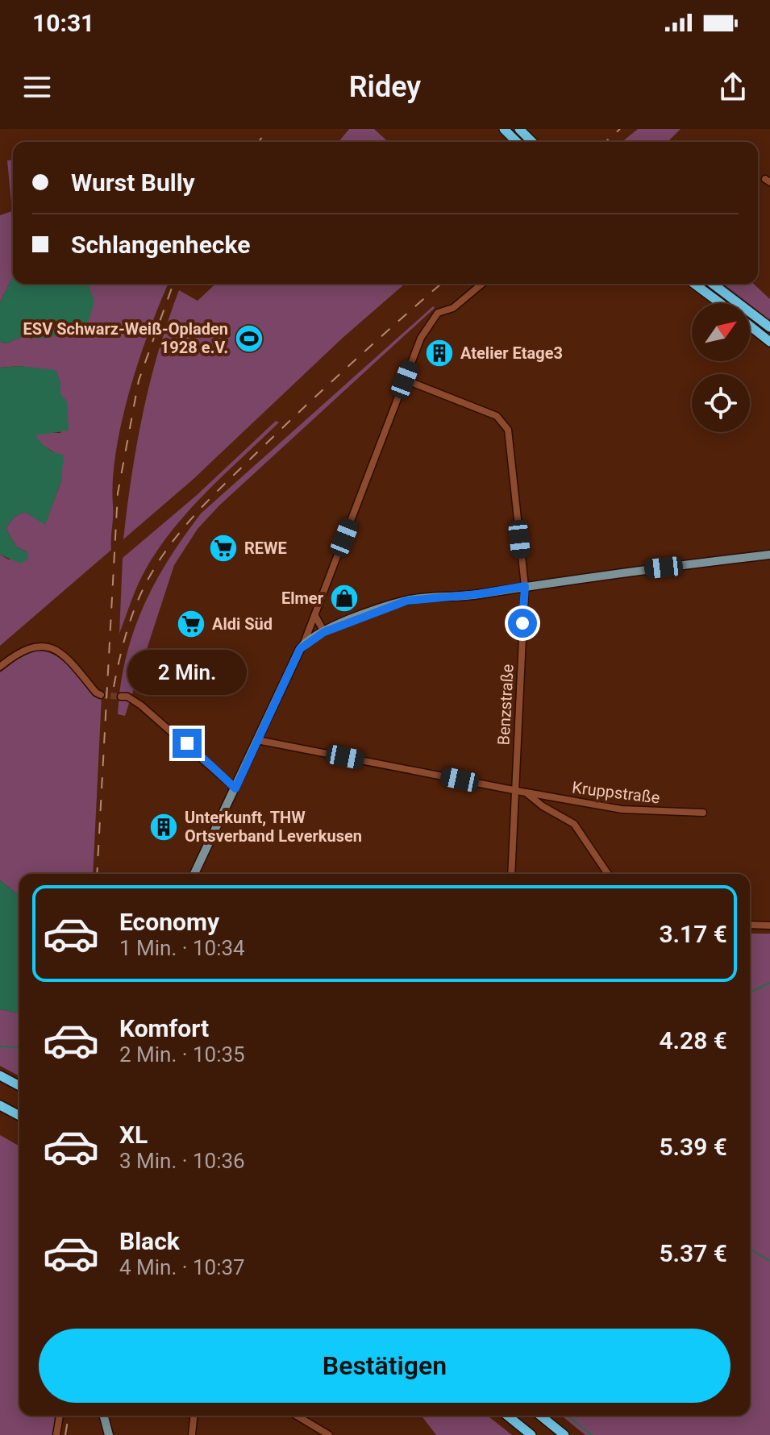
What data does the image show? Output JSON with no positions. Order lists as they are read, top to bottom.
{
  "streets": {
    "street": ["Benzstraße", "Kruppstraße"]
  },
  "places": {
    "sports": ["ESV Schwarz-Weiß-Opladen 1928 e.V."],
    "building": ["Atelier Etage3", "Unterkunft, THW Ortsverband Leverkusen"],
    "supermarket": ["REWE", "Aldi Süd"],
    "shop": ["Elmer"]
  },
  "north": "top right",
  "page": {
    "status": "10:31",
    "header": "Ridey",
    "banner": ["Wurst Bully", "Schlangenhecke"],
    "bubble": "2 Min.",
    "list": [
      {
        "name": "Economy",
        "note": "1 Min. · 10:34",
        "value": "3.17 €"
      },
      {
        "name": "Komfort",
        "note": "2 Min. · 10:35",
        "value": "4.28 €"
      },
      {
        "name": "XL",
        "note": "3 Min. · 10:36",
        "value": "5.39 €"
      },
      {
        "name": "Black",
        "note": "4 Min. · 10:37",
        "value": "5.37 €"
      }
    ],
    "buttons": "Bestätigen"
  }
}
